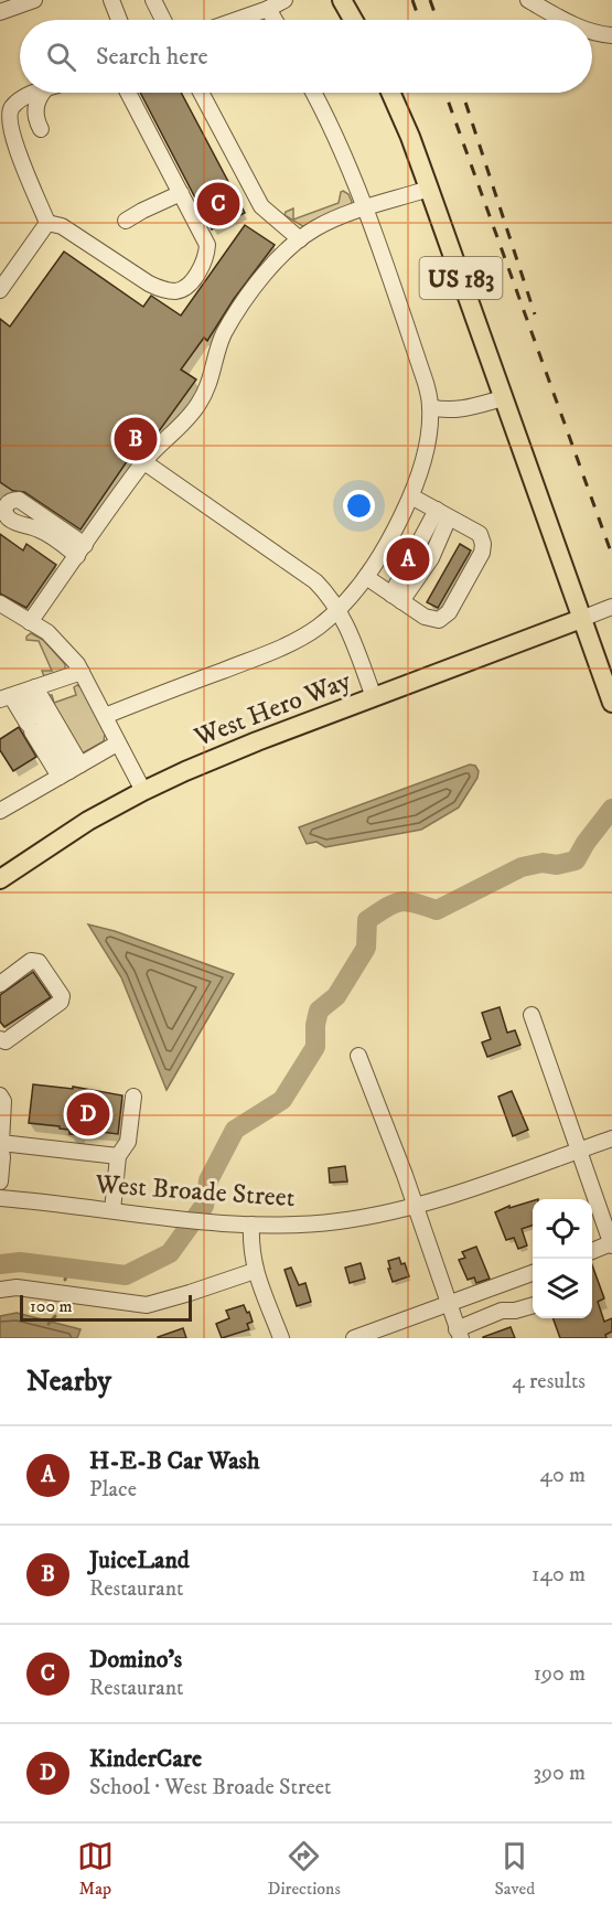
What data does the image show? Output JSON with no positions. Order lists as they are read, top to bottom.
{
  "streets": {
    "main road": ["US 183", "West Hero Way"],
    "street": ["West Broade Street"]
  },
  "crossings": [
    ["US 183", "West Hero Way"]
  ],
  "scale_bar": "100 m",
  "page": {
    "search": "Search here",
    "pins": [
      "C",
      "B",
      "A",
      "D"
    ],
    "scale": "100 m",
    "heading": ["Nearby", "4 results"],
    "list": [
      {
        "mark": "A",
        "name": "H-E-B Car Wash",
        "note": "Place",
        "value": "40 m"
      },
      {
        "mark": "B",
        "name": "JuiceLand",
        "note": "Restaurant",
        "value": "140 m"
      },
      {
        "mark": "C",
        "name": "Domino's",
        "note": "Restaurant",
        "value": "190 m"
      },
      {
        "mark": "D",
        "name": "KinderCare",
        "note": "School · West Broade Street",
        "value": "390 m"
      }
    ],
    "nav": ["Map", "Directions", "Saved"]
  }
}
